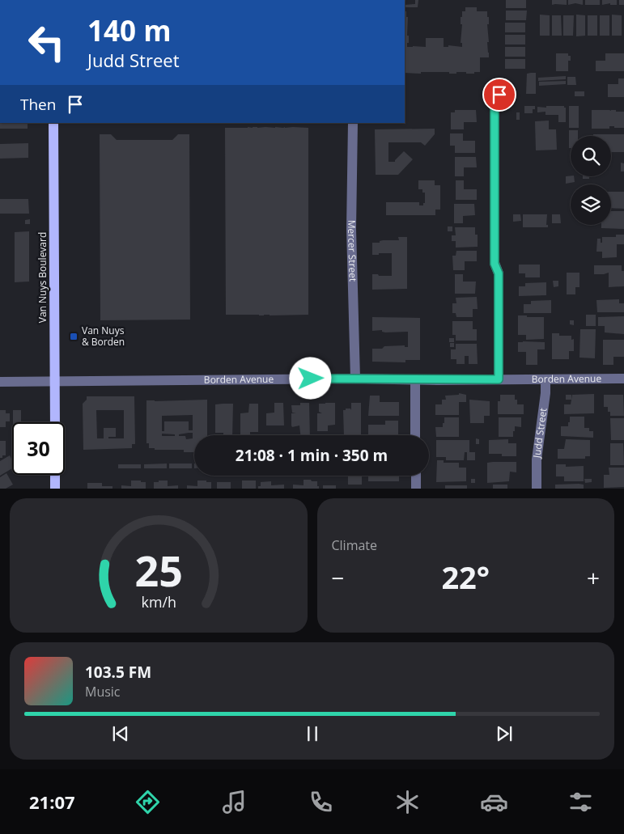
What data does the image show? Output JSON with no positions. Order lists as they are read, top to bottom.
{
  "streets": {
    "main road": ["Van Nuys Boulevard"],
    "street": ["Mercer Street", "Borden Avenue", "Judd Street"]
  },
  "crossings": [
    ["Mercer Street", "Borden Avenue"],
    ["Van Nuys Boulevard", "Borden Avenue"],
    ["Borden Avenue", "Judd Street"]
  ],
  "places": {
    "transit": ["Van Nuys & Borden"]
  },
  "page": {
    "turn": ["140 m", "Judd Street"],
    "then": "Then",
    "limit": "30",
    "trip": "21:08 · 1 min · 350 m",
    "tile": "Climate",
    "heat": ["−", "22°", "+"],
    "song": ["103.5 FM", "Music"],
    "tabs": "21:07",
    "gauge": ["25", "km/h"]
  }
}
